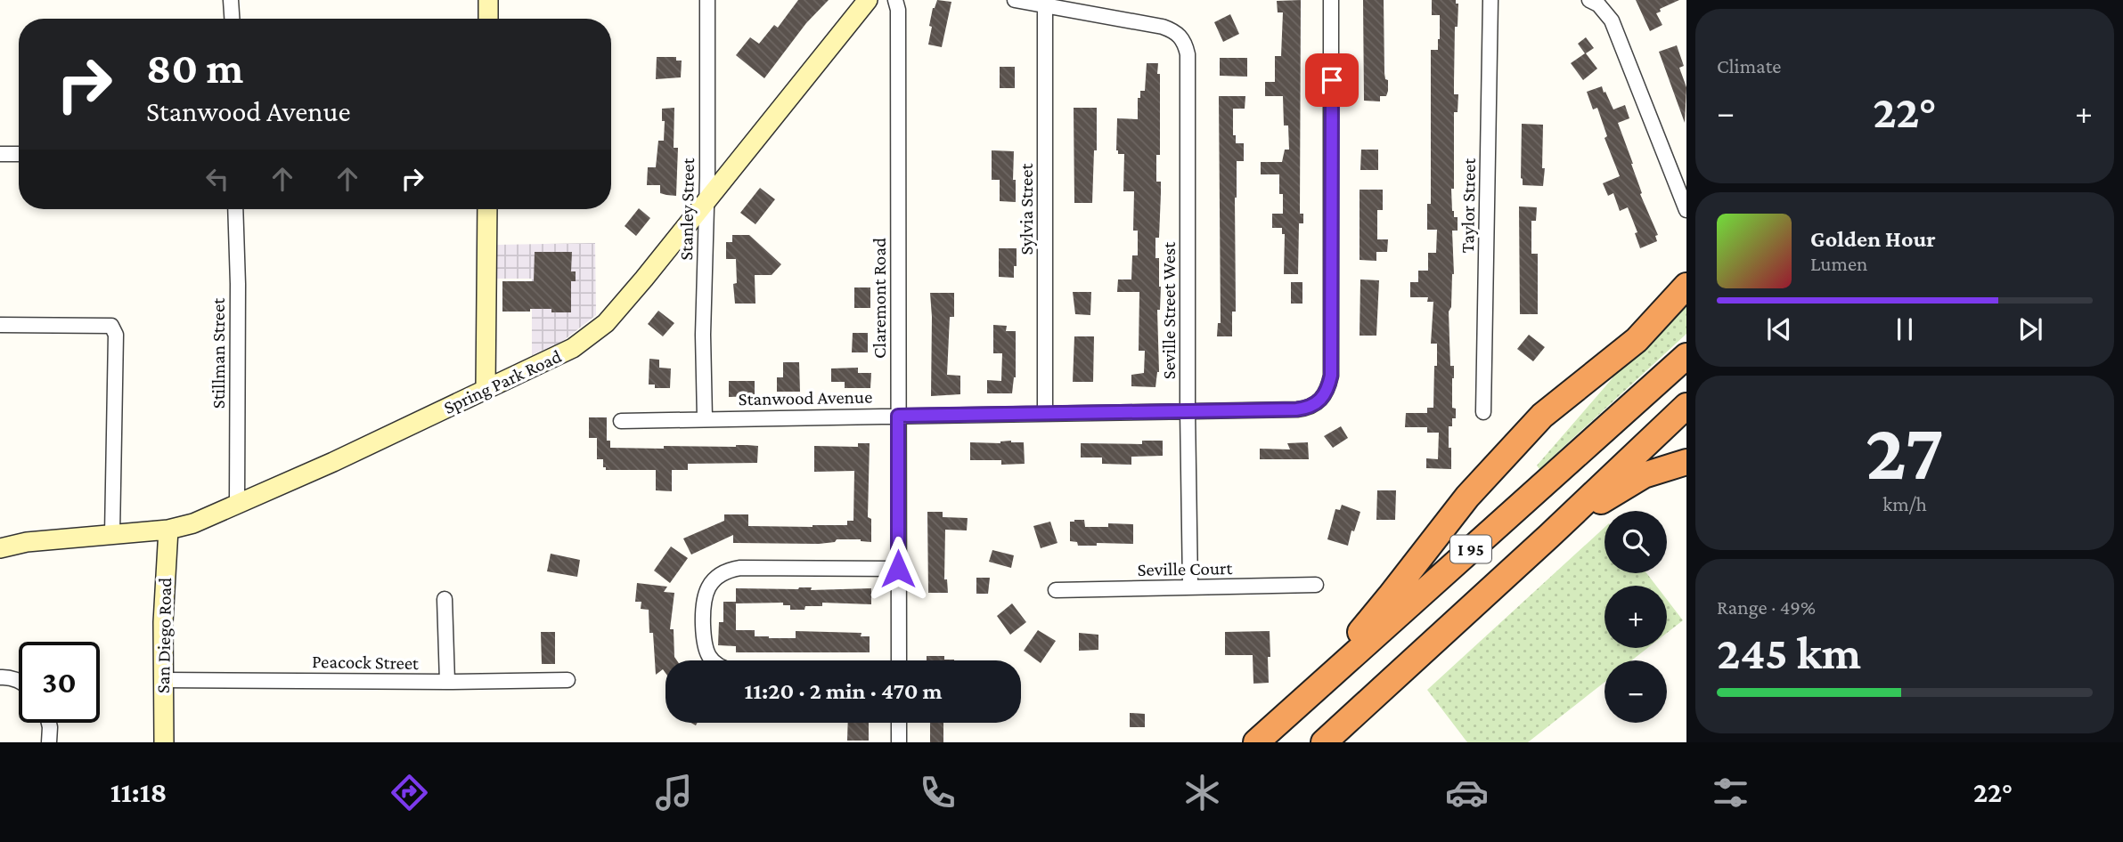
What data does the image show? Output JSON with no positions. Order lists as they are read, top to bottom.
{
  "streets": {
    "highway": ["I 95"],
    "main road": ["Spring Park Road", "San Diego Road"],
    "street": [
      "Taylor Street",
      "Stanley Street",
      "Sylvia Street",
      "Claremont Road",
      "Seville Street West",
      "Stillman Street",
      "Stanwood Avenue",
      "Seville Court",
      "Peacock Street"
    ]
  },
  "crossings": [
    ["Stanley Street", "Spring Park Road"],
    ["Stanley Street", "Stanwood Avenue"],
    ["Sylvia Street", "Seville Street West"],
    ["Sylvia Street", "Stanwood Avenue"],
    ["Claremont Road", "Stanwood Avenue"],
    ["Seville Street West", "Stanwood Avenue"],
    ["Seville Street West", "Seville Court"],
    ["Stillman Street", "Spring Park Road"],
    ["Spring Park Road", "San Diego Road"],
    ["San Diego Road", "Peacock Street"]
  ],
  "page": {
    "tile": [
      "Climate",
      ["27", "km/h"],
      ["Range · 49%", "245 km"]
    ],
    "turn": ["80 m", "Stanwood Avenue"],
    "heat": ["−", "22°", "+"],
    "song": ["Golden Hour", "Lumen"],
    "map_buttons": ["+", "−"],
    "limit": "30",
    "trip": "11:20 · 2 min · 470 m",
    "tabs": ["11:18", "22°"]
  }
}
